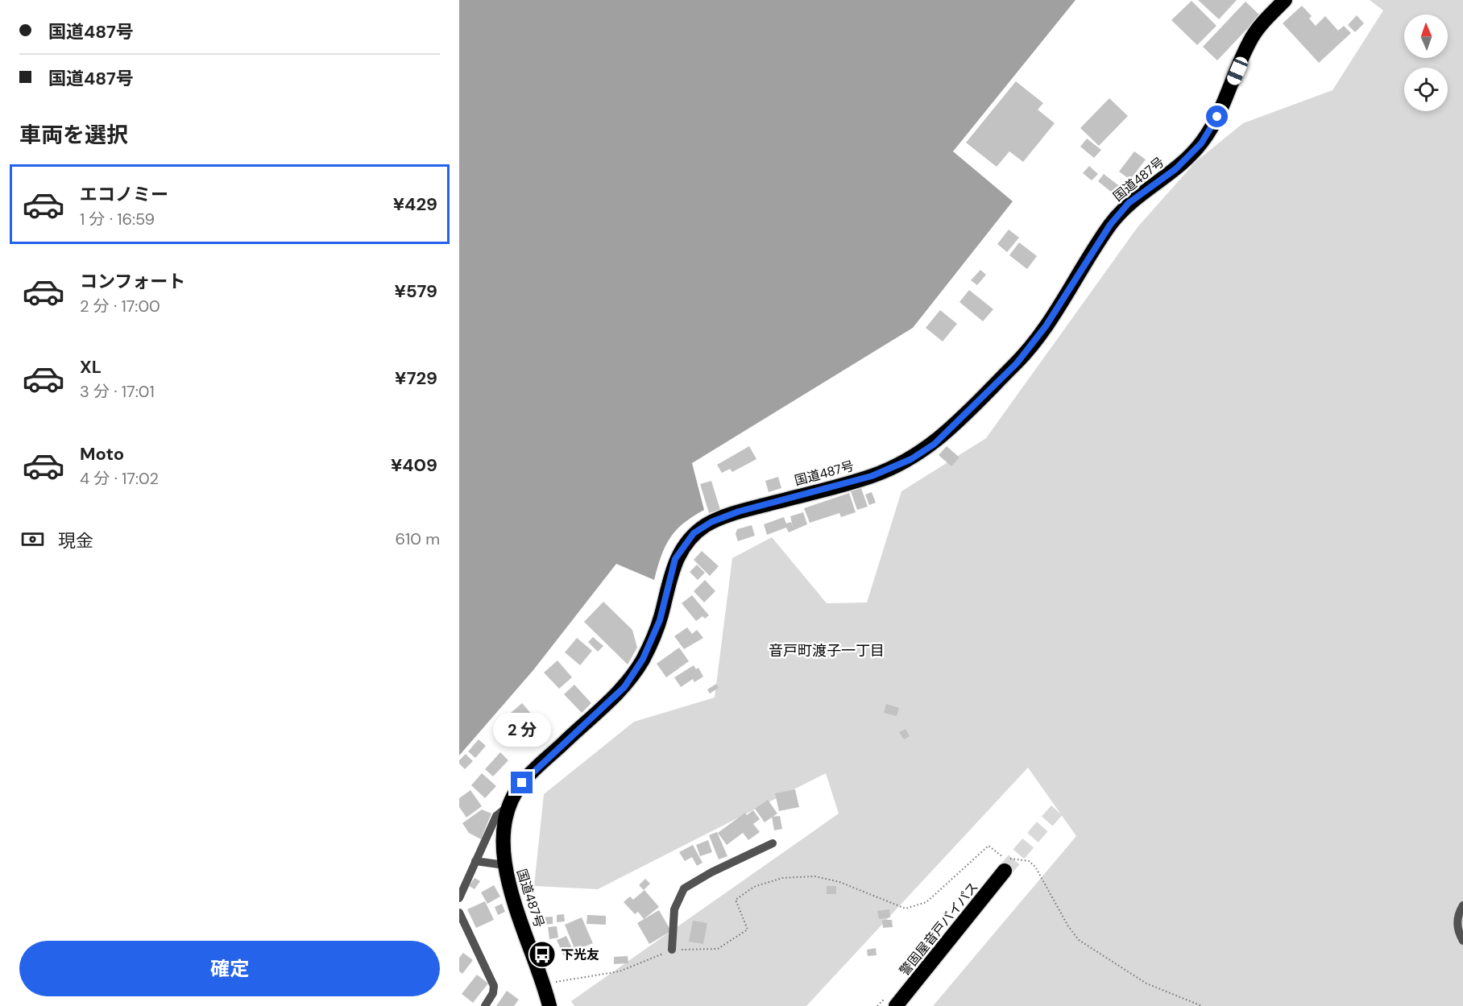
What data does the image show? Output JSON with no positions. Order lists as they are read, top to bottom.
{
  "streets": {
    "highway": ["国道487号", "警固屋音戸バイパス"]
  },
  "districts": ["音戸町渡子一丁目"],
  "places": {
    "bus stop": ["下光友"]
  },
  "north": "top",
  "page": {
    "banner": ["国道487号", "国道487号"],
    "heading": "車両を選択",
    "list": [
      {
        "name": "エコノミー",
        "note": "1 分 · 16:59",
        "value": "¥429"
      },
      {
        "name": "コンフォート",
        "note": "2 分 · 17:00",
        "value": "¥579"
      },
      {
        "name": "XL",
        "note": "3 分 · 17:01",
        "value": "¥729"
      },
      {
        "name": "Moto",
        "note": "4 分 · 17:02",
        "value": "¥409"
      }
    ],
    "pay": ["現金", "610 m"],
    "bubble": "2 分",
    "buttons": "確定"
  }
}
